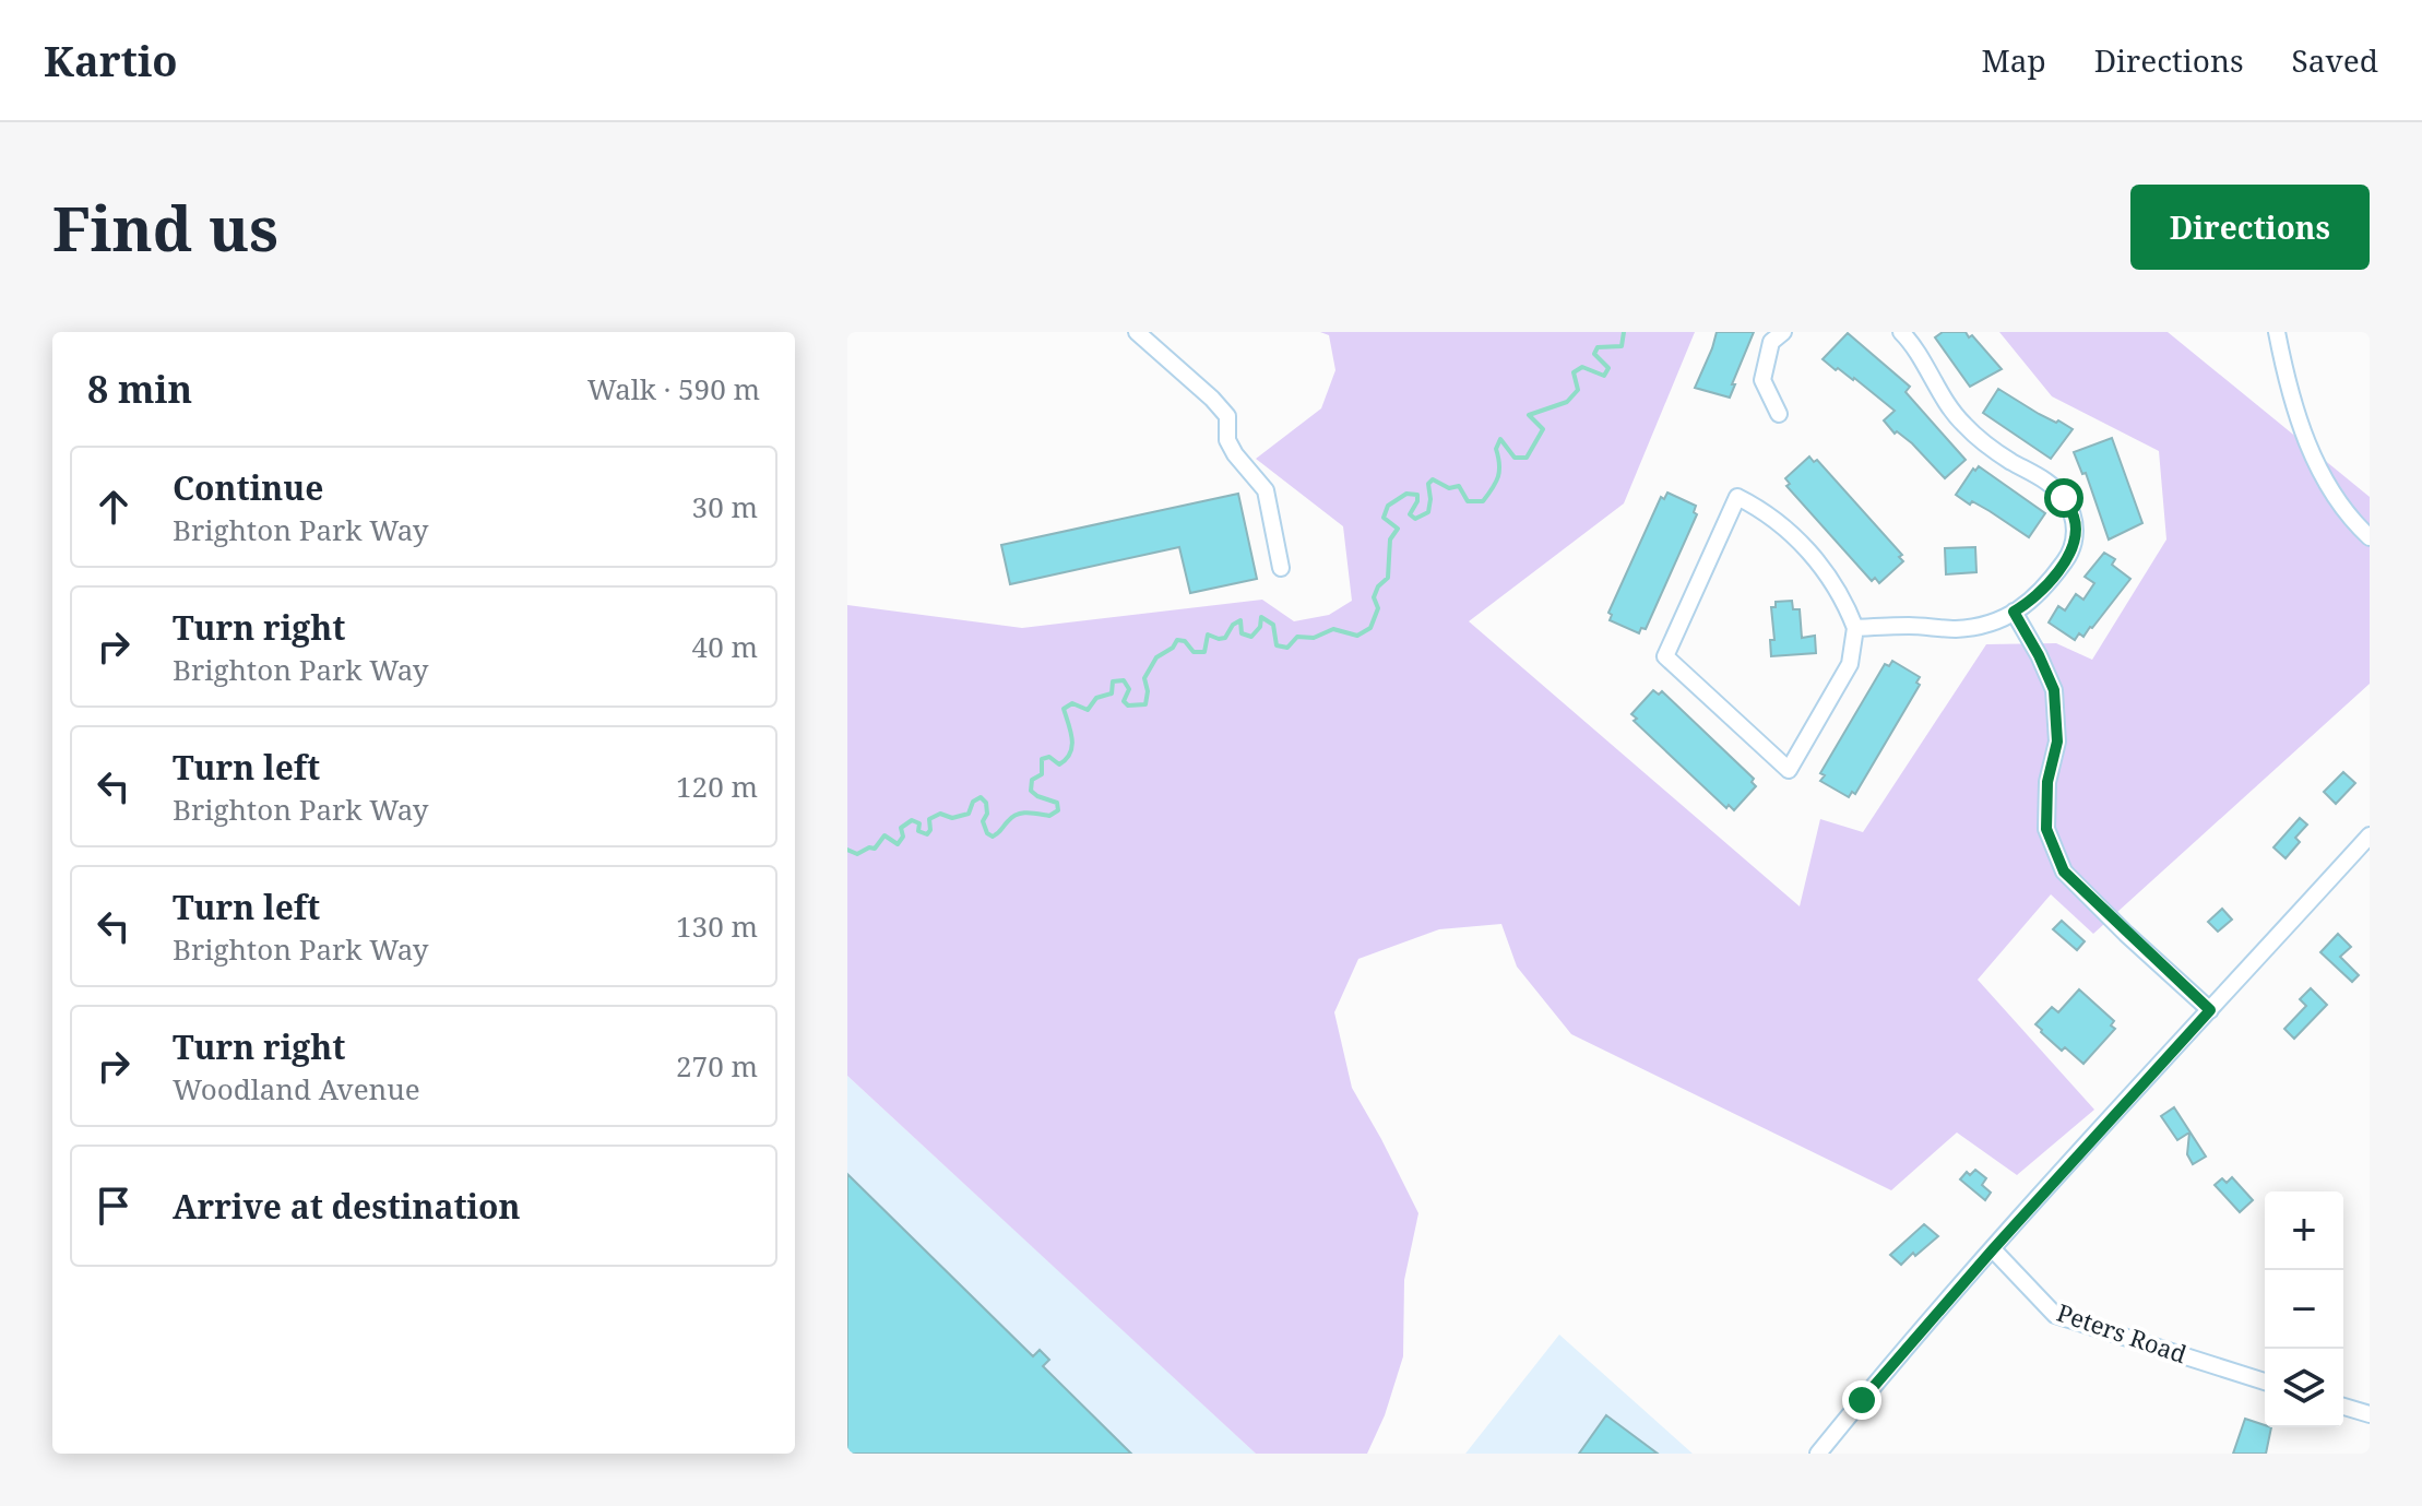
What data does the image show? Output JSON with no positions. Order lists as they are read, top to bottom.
{
  "streets": {
    "street": ["Peters Road"]
  },
  "page": {
    "header": "Kartio",
    "nav": ["Map", "Directions", "Saved"],
    "buttons": "Directions",
    "title": "Find us",
    "heading": ["8 min", "Walk · 590 m"],
    "list": [
      ["Continue", "Brighton Park Way", "30 m"],
      ["Turn right", "Brighton Park Way", "40 m"],
      ["Turn left", "Brighton Park Way", "120 m"],
      ["Turn left", "Brighton Park Way", "130 m"],
      ["Turn right", "Woodland Avenue", "270 m"],
      "Arrive at destination"
    ],
    "map_buttons": ["+", "−"]
  }
}
